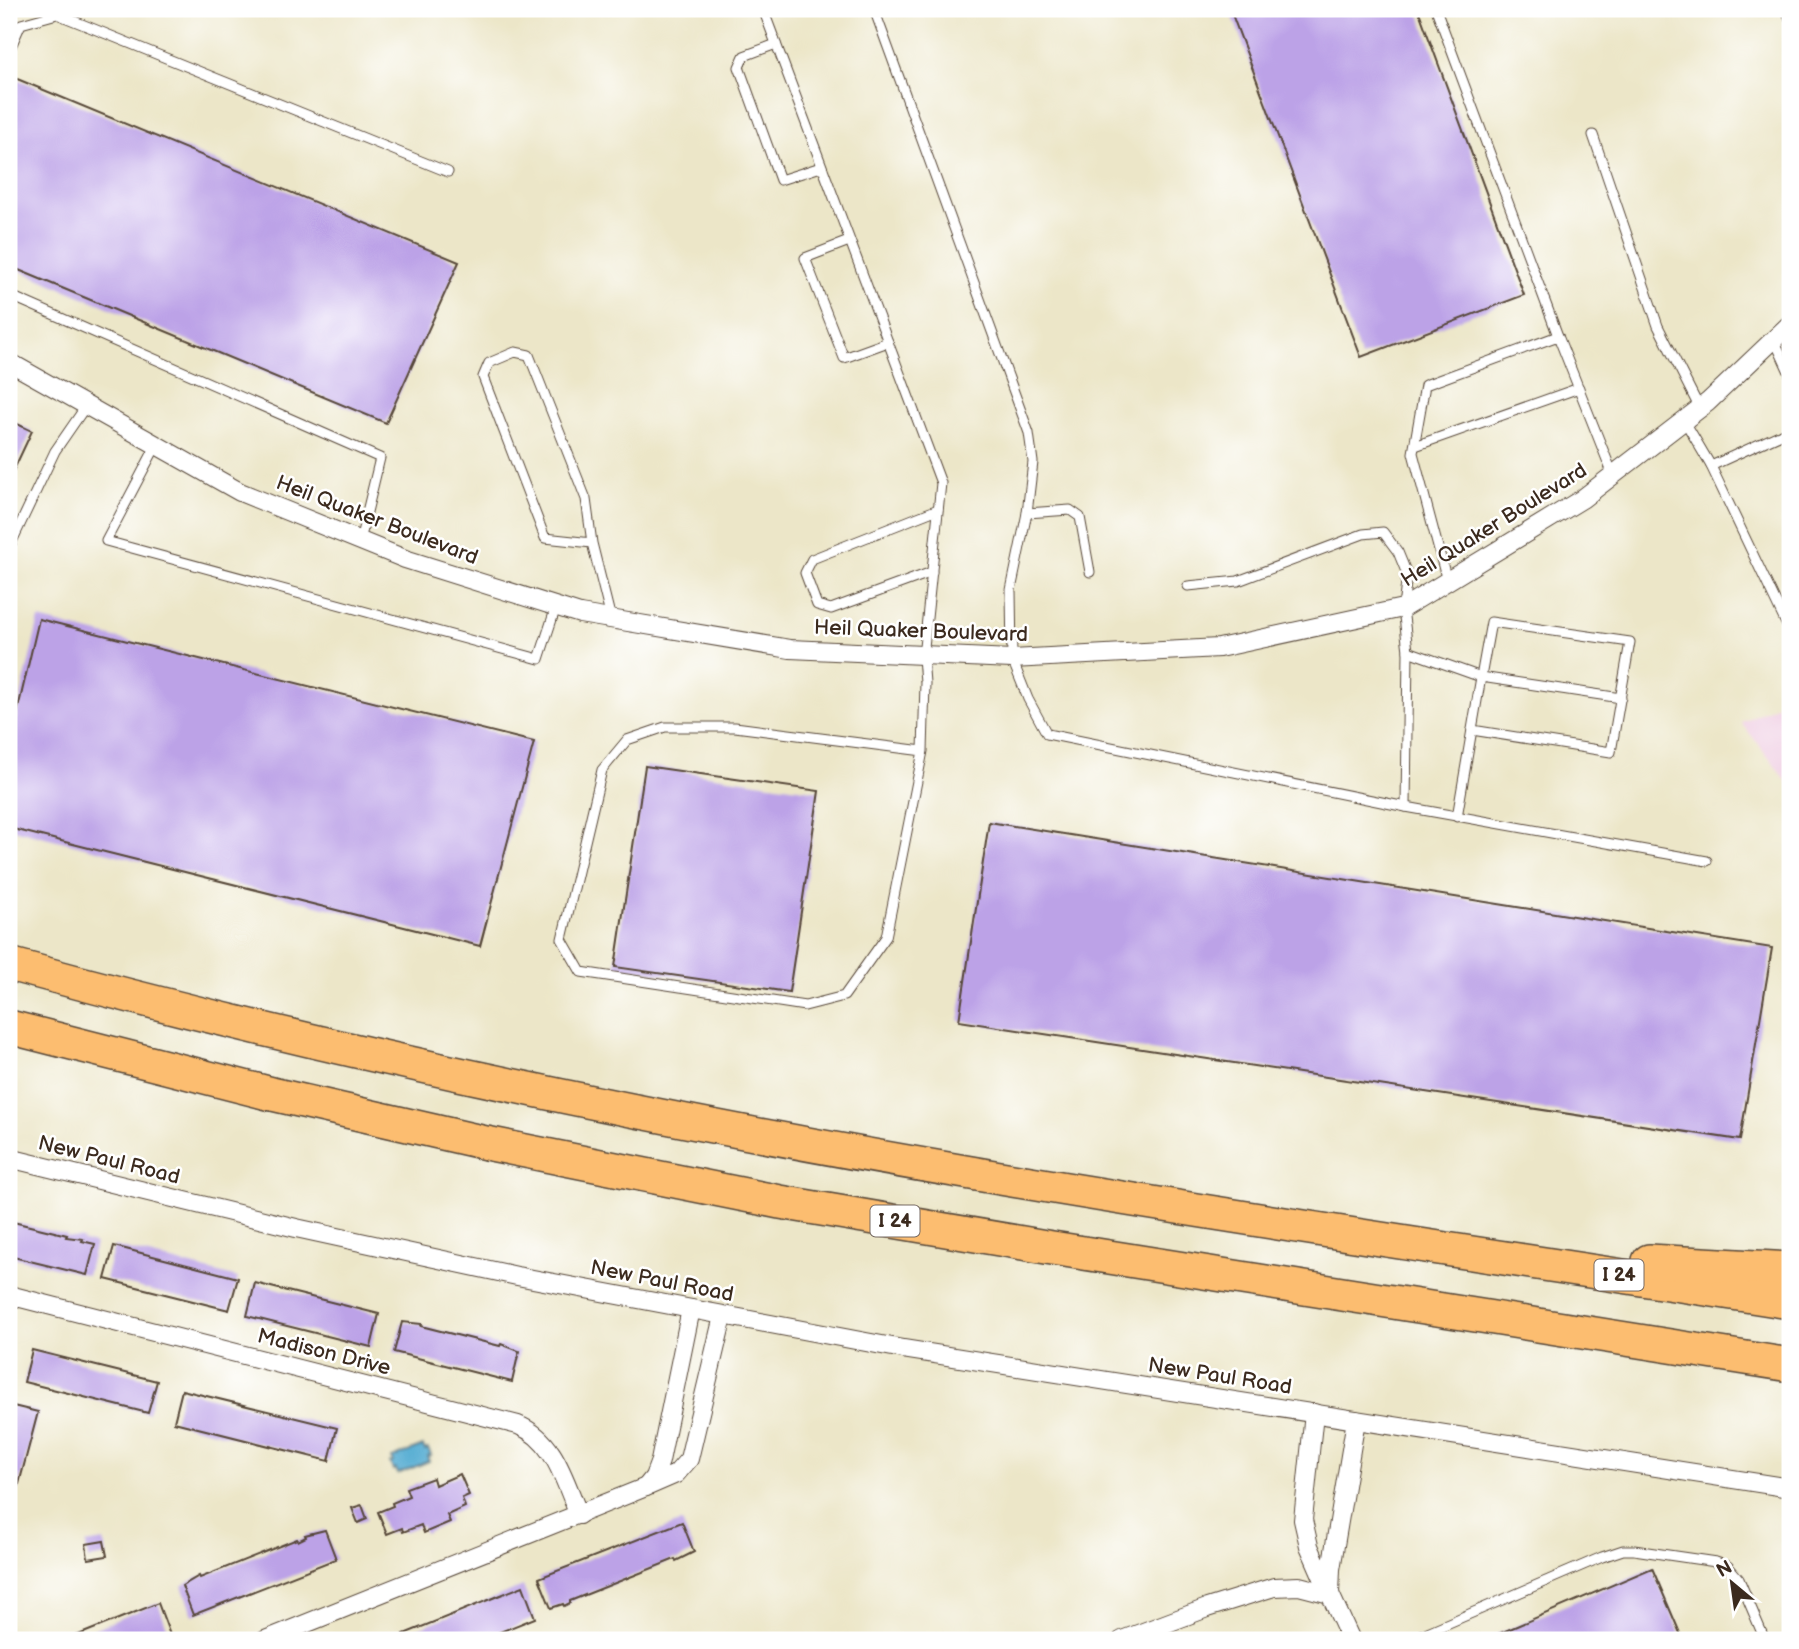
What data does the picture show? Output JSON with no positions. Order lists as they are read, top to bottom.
{
  "streets": {
    "highway": ["I 24"],
    "street": ["Heil Quaker Boulevard", "New Paul Road", "Madison Drive"]
  },
  "north": "top left"
}
